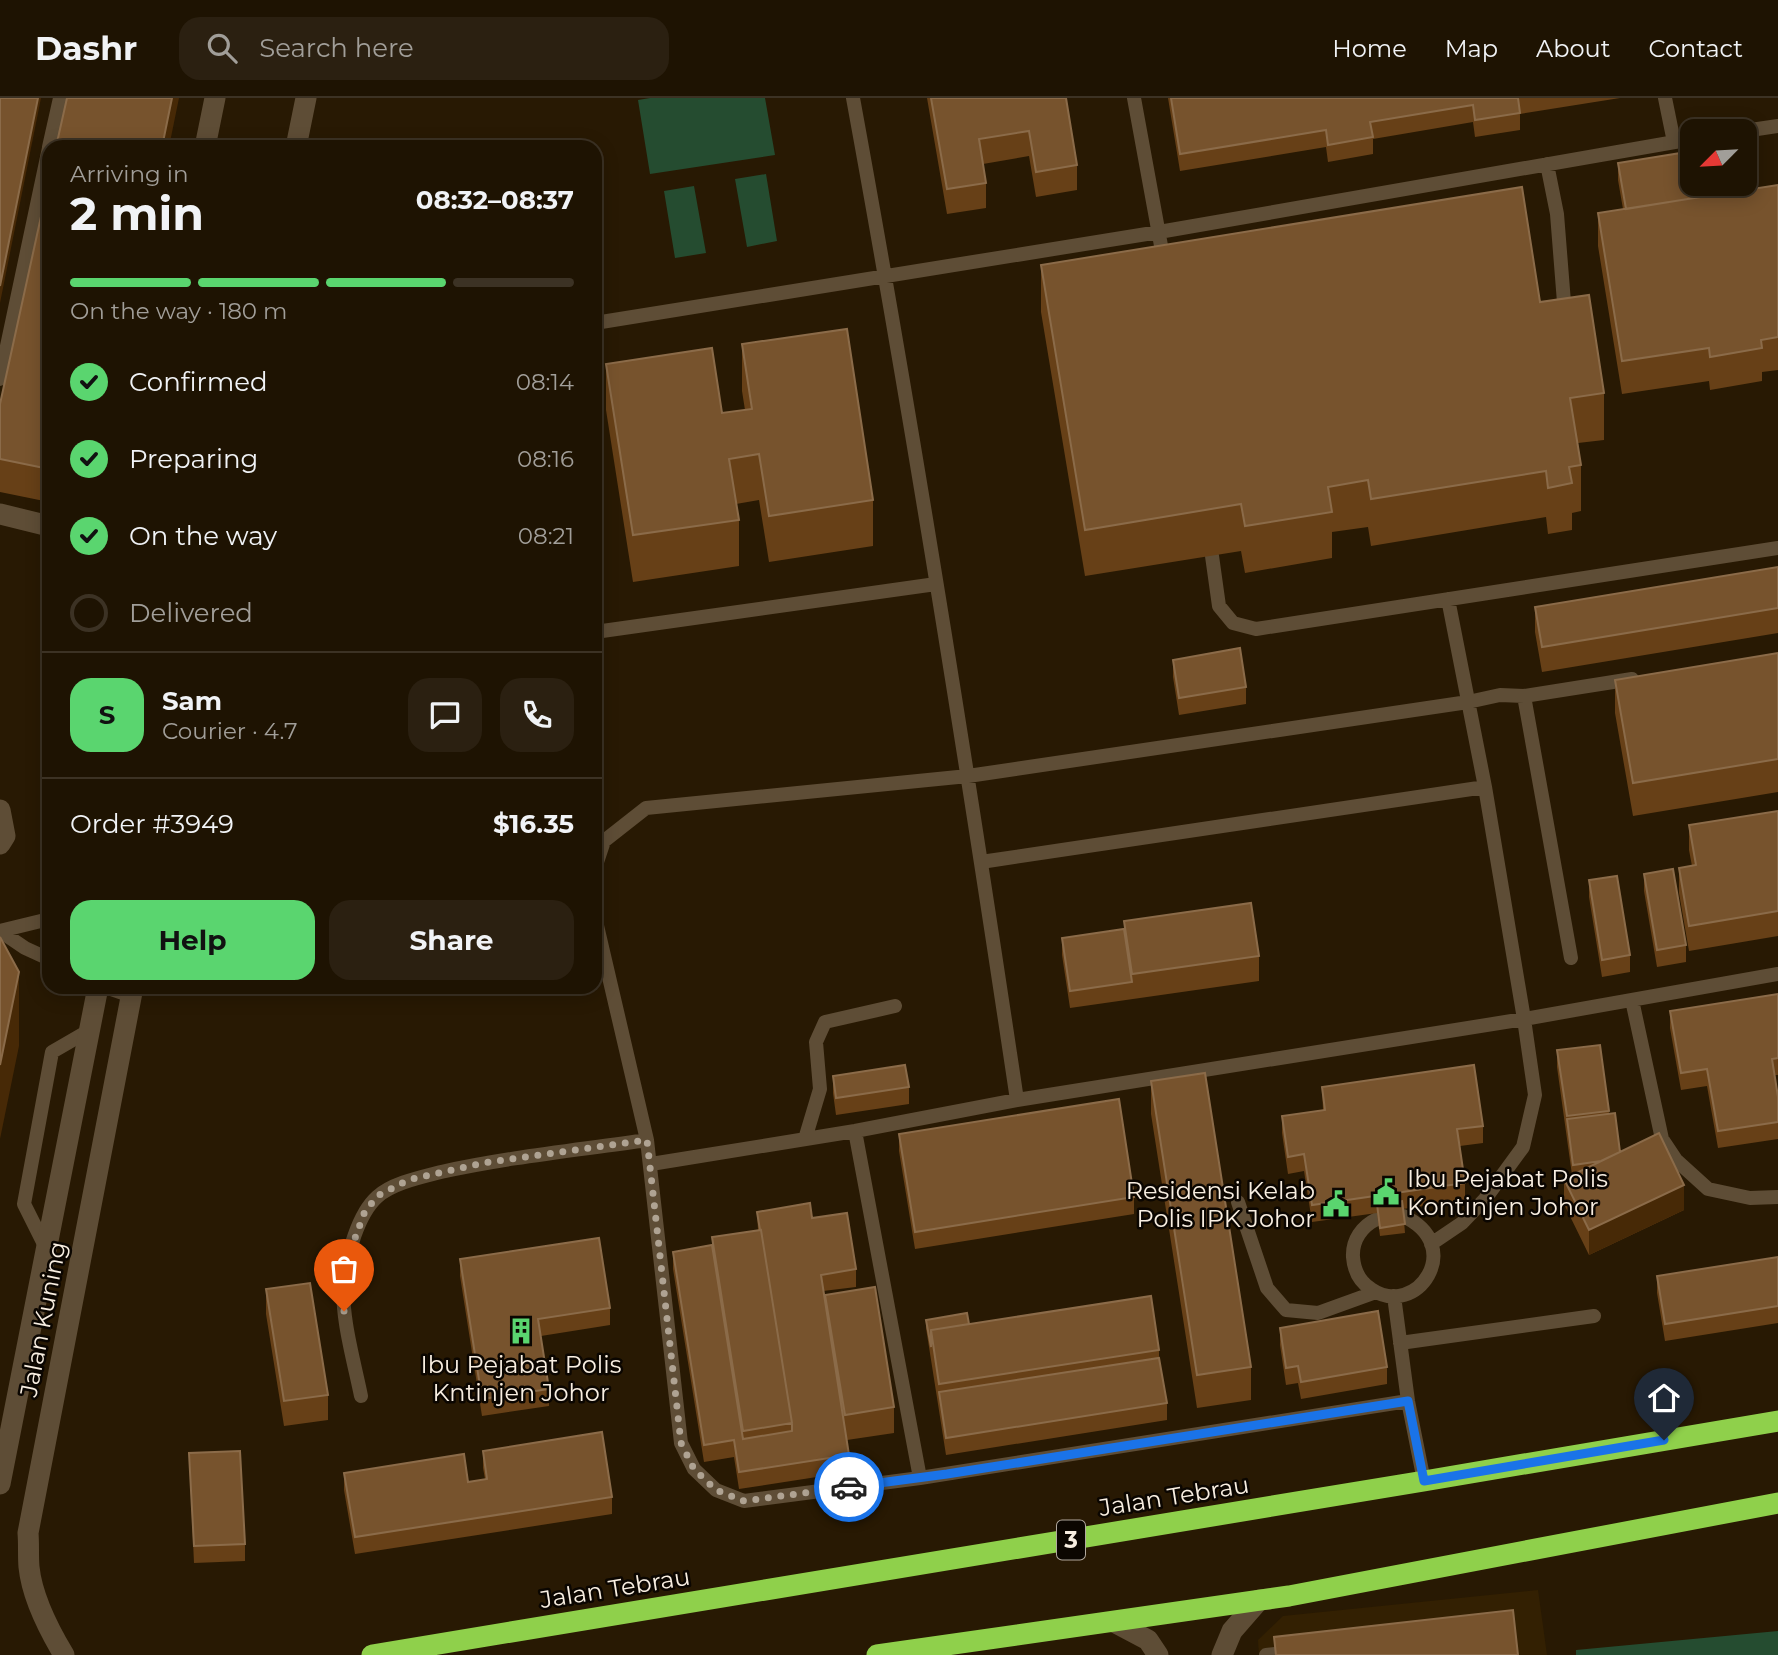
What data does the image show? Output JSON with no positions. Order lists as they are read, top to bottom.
{
  "streets": {
    "highway": ["Jalan Tebrau", "3"],
    "street": ["Jalan Kuning"]
  },
  "places": {
    "public building": ["Ibu Pejabat Polis Kontinjen Johor", "Residensi Kelab Polis IPK Johor"],
    "building": ["Ibu Pejabat Polis Kntinjen Johor"]
  },
  "north": "bottom left",
  "page": {
    "header": "Dashr",
    "search": "Search here",
    "nav": [
      "Home",
      "Map",
      "About",
      "Contact"
    ],
    "heading": ["2 min", "Arriving in", "08:32–08:37"],
    "panel": [
      "Sam",
      "Courier · 4.7",
      "Order #3949",
      "$16.35"
    ],
    "bar": "On the way · 180 m",
    "list": [
      ["Confirmed", "08:14"],
      ["Preparing", "08:16"],
      ["On the way", "08:21"],
      "Delivered"
    ],
    "round": "S",
    "buttons": ["Help", "Share"]
  }
}
